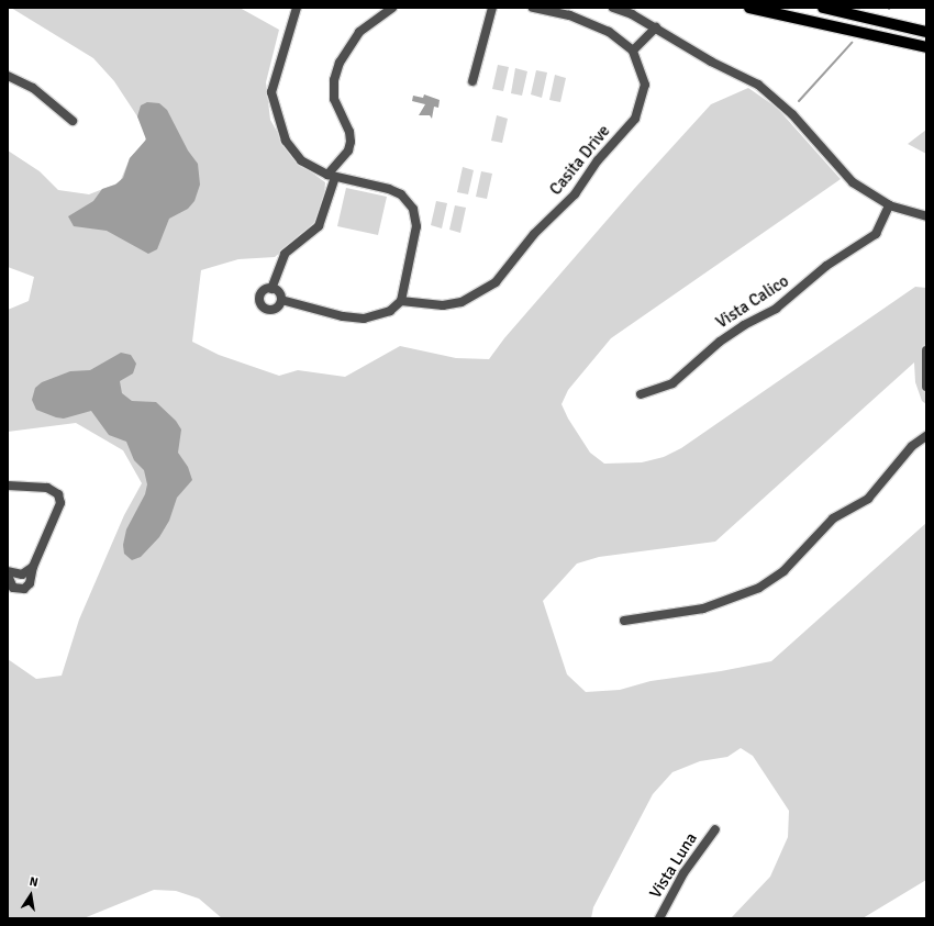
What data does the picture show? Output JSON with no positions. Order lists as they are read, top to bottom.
{
  "streets": {
    "street": ["Casita Drive", "Vista Calico", "Vista Luna"]
  },
  "north": "top"
}
